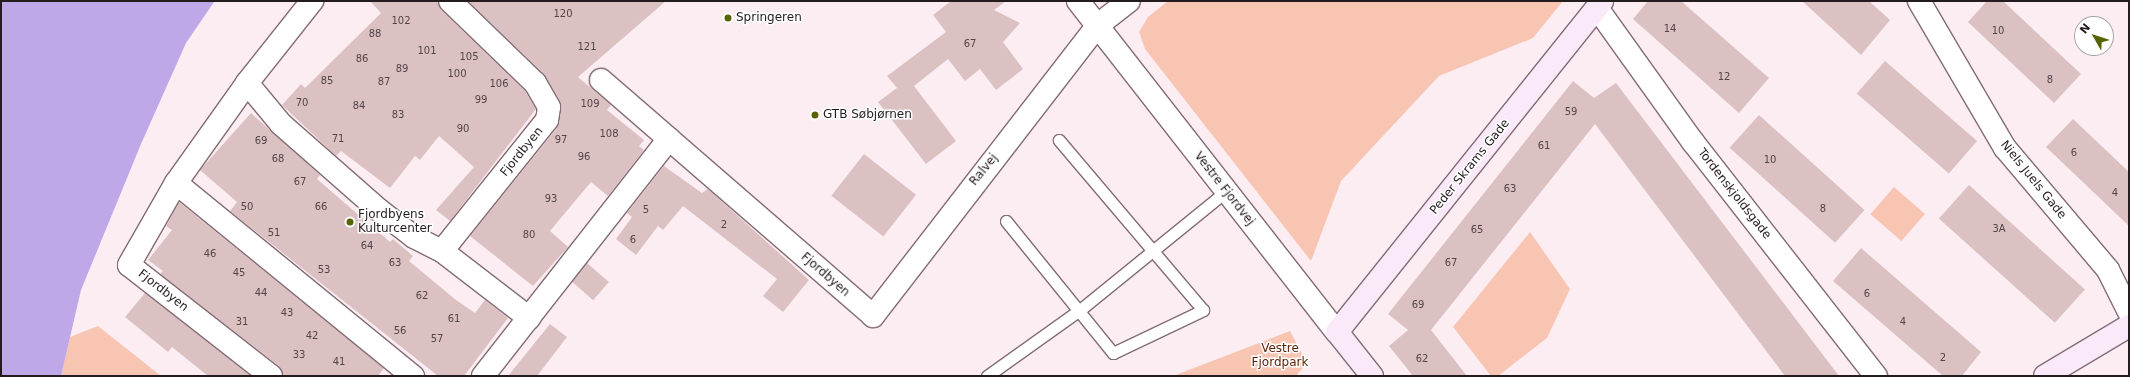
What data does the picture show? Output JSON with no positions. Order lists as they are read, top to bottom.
{
  "streets": {
    "street": [
      "Fjordbyen",
      "Peder Skrams Gade",
      "Ralvej",
      "Niels Juels Gade",
      "Vestre Fjordvej",
      "Tordenskjoldsgade"
    ]
  },
  "crossings": [
    ["Fjordbyen", "Ralvej"],
    ["Peder Skrams Gade", "Vestre Fjordvej"],
    ["Peder Skrams Gade", "Tordenskjoldsgade"],
    ["Ralvej", "Vestre Fjordvej"]
  ],
  "parks": ["Vestre Fjordpark"],
  "places": ["Springeren", "GTB Søbjørnen", "Fjordbyens Kulturcenter"],
  "house_numbers": [
    "120",
    "102",
    "14",
    "10",
    "88",
    "67",
    "121",
    "101",
    "105",
    "86",
    "89",
    "100",
    "12",
    "8",
    "85",
    "87",
    "106",
    "99",
    "70",
    "109",
    "84",
    "59",
    "83",
    "90",
    "108",
    "71",
    "97",
    "69",
    "61",
    "6",
    "96",
    "68",
    "10",
    "67",
    "63",
    "4",
    "93",
    "50",
    "66",
    "8",
    "5",
    "2",
    "3A",
    "65",
    "51",
    "80",
    "6",
    "64",
    "46",
    "63",
    "67",
    "53",
    "45",
    "44",
    "6",
    "62",
    "69",
    "43",
    "61",
    "31",
    "4",
    "56",
    "42",
    "57",
    "33",
    "2",
    "62",
    "41"
  ],
  "north": "top left"
}
